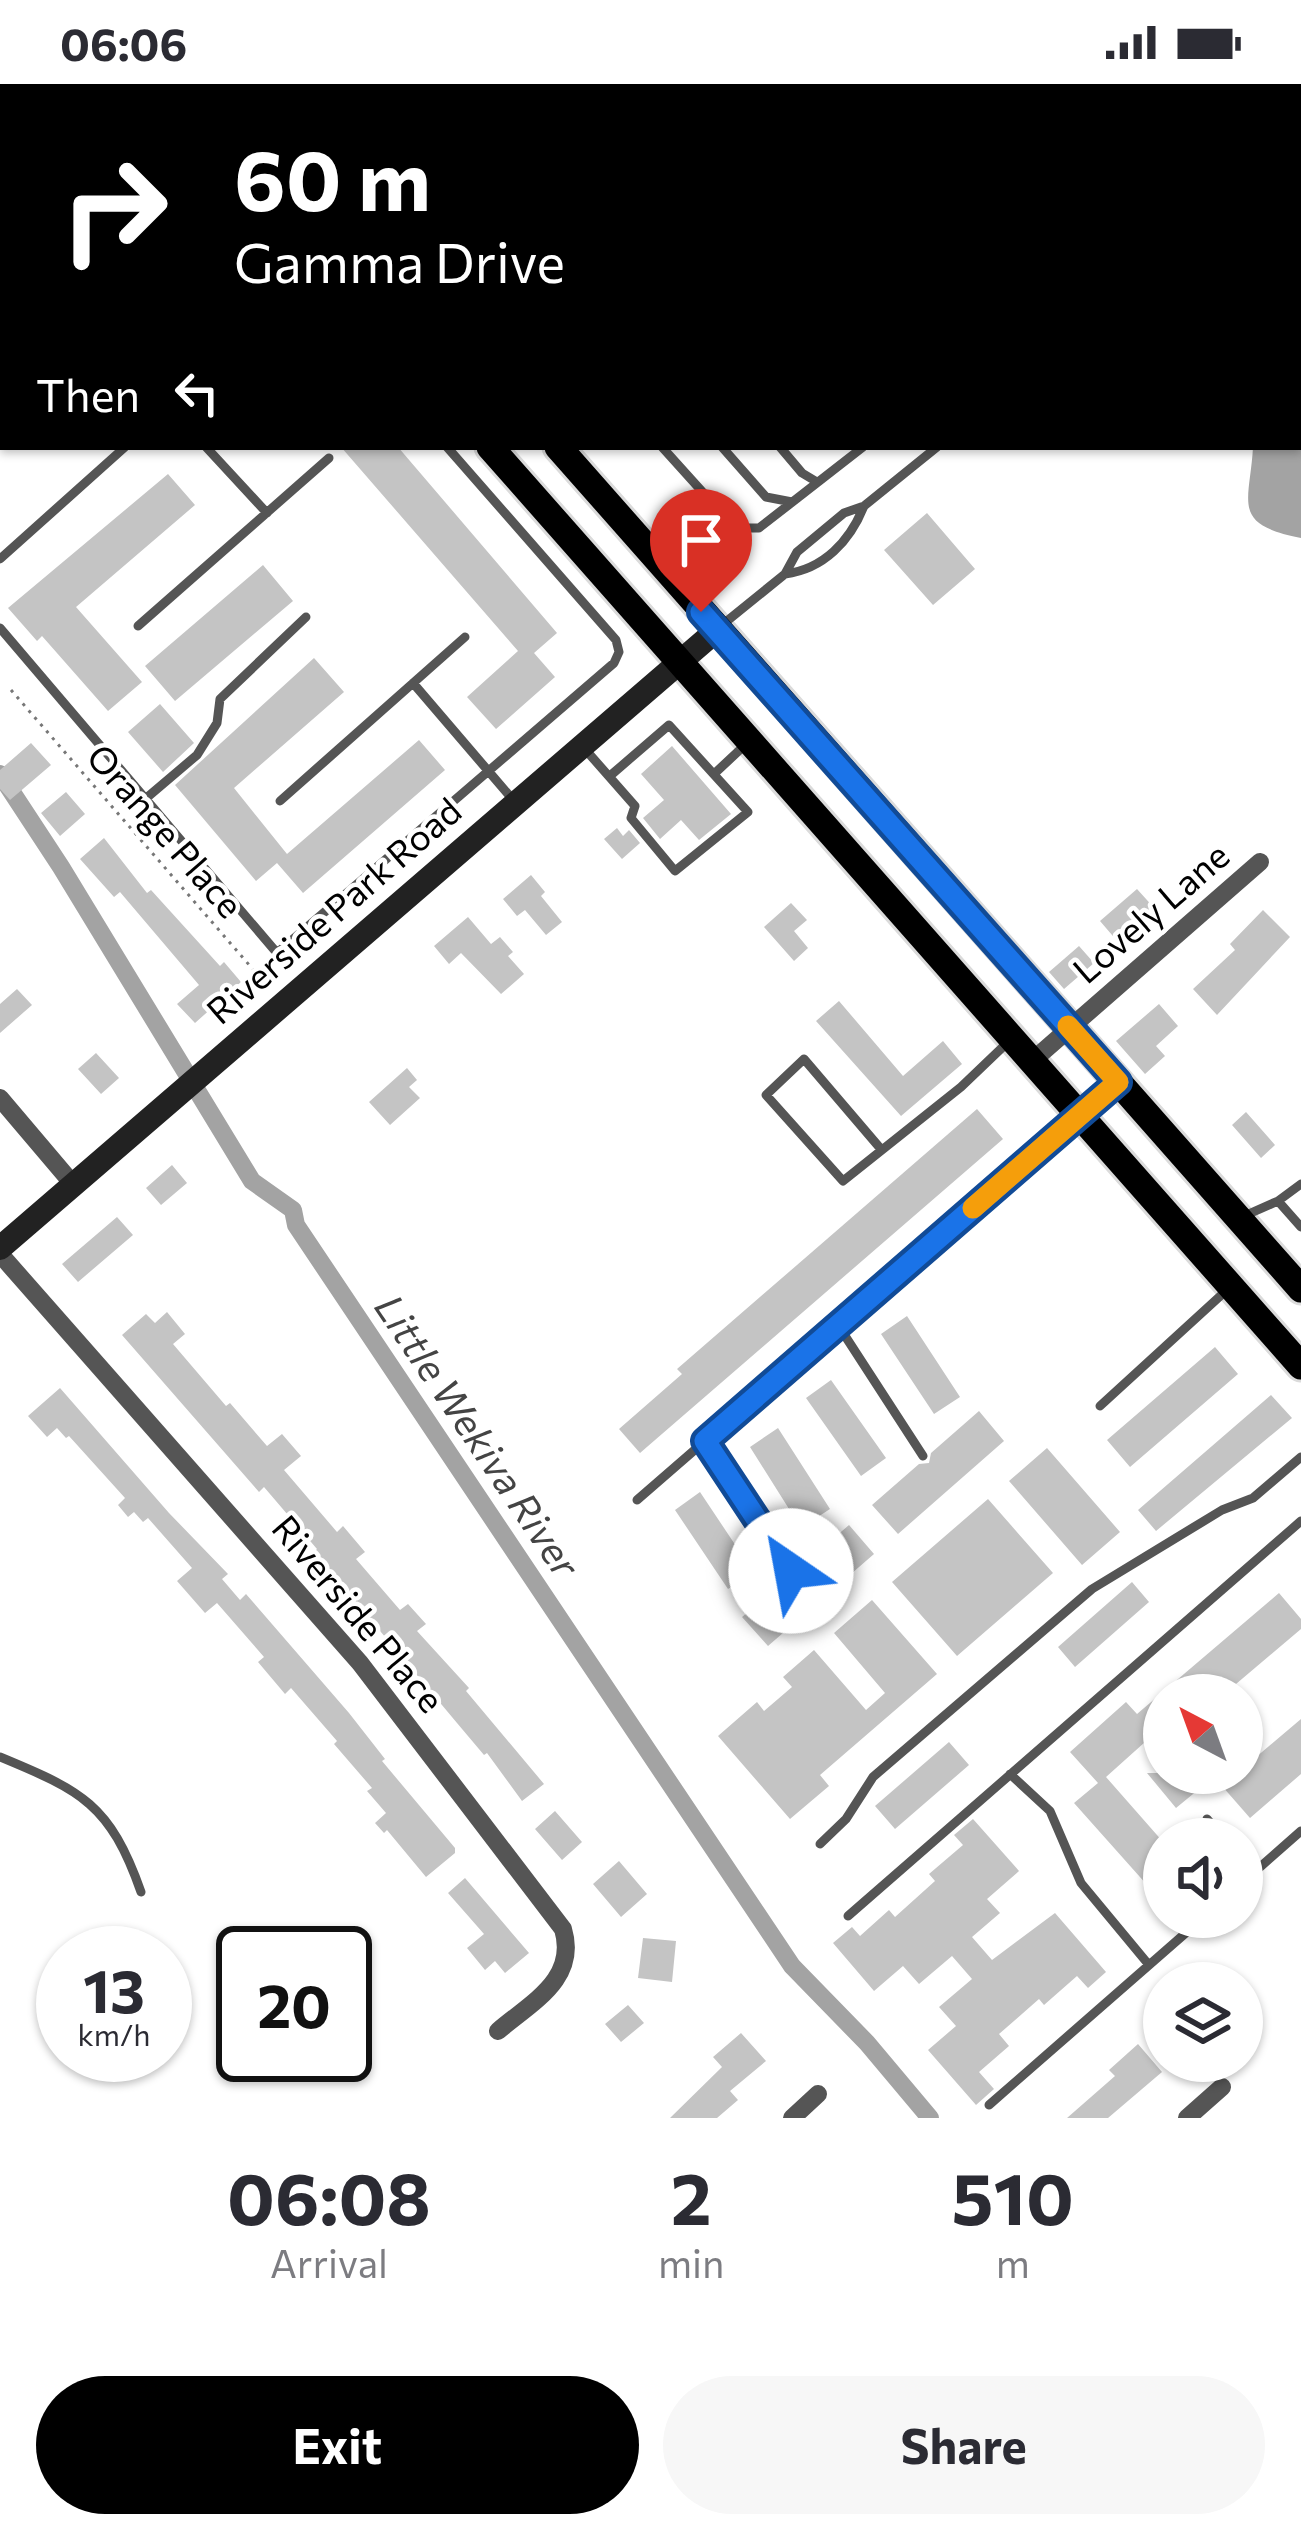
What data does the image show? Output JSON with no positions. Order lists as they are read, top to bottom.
{
  "streets": {
    "street": ["Riverside Park Road", "Lovely Lane", "Riverside Place"],
    "path": ["Orange Place"]
  },
  "crossings": [
    ["Orange Place", "Riverside Park Road"],
    ["Riverside Park Road", "Riverside Place"]
  ],
  "water": ["Little Wekiva River"],
  "north": "top left",
  "page": {
    "status": "06:06",
    "turn": ["60 m", "Gamma Drive"],
    "then": "Then",
    "speed": "13 km/h",
    "limit": "20",
    "eta": [
      "06:08",
      "Arrival",
      "2",
      "min",
      "510",
      "m"
    ],
    "buttons": ["Exit", "Share"]
  }
}
